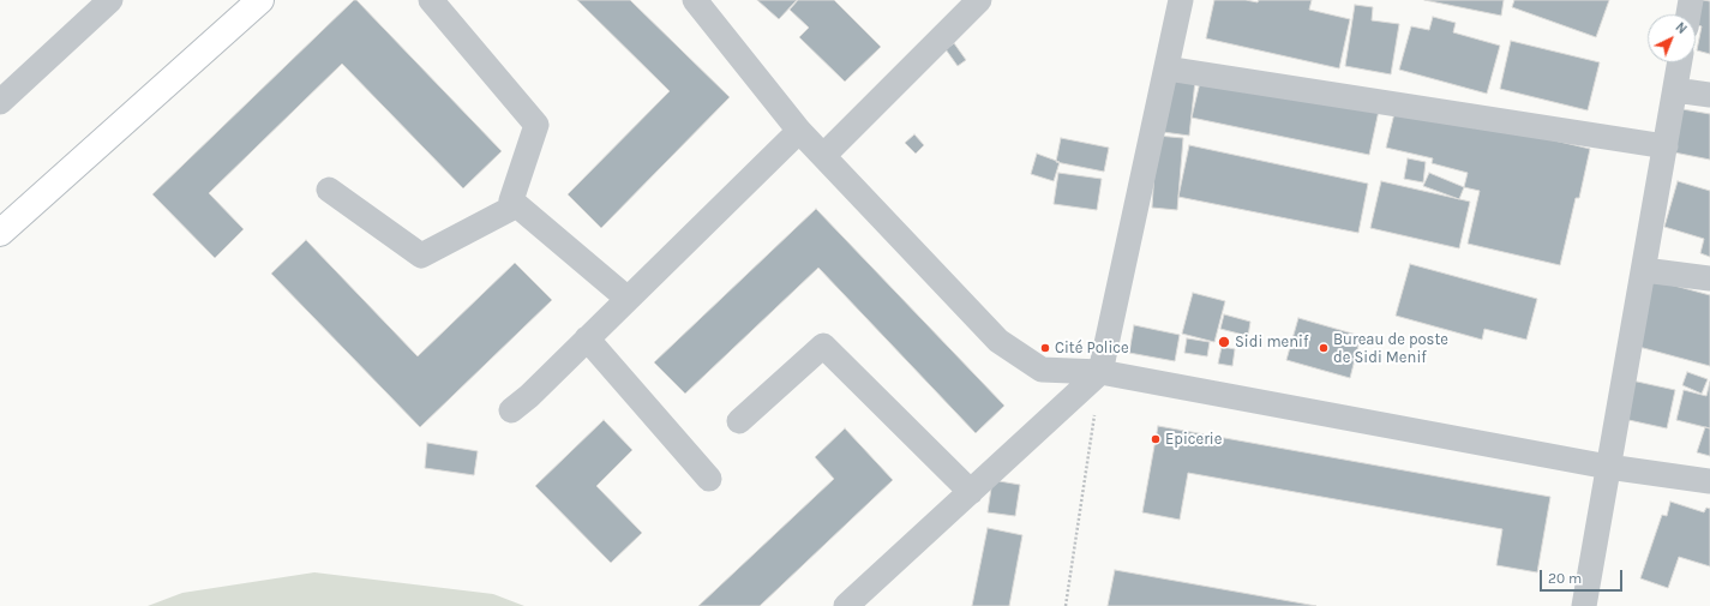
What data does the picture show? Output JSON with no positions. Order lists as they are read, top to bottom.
{
  "places": [
    "Sidi menif",
    "Cité Police",
    "Bureau de poste de Sidi Menif",
    "Epicerie"
  ],
  "scale_bar": "20 m",
  "north": "top right"
}
